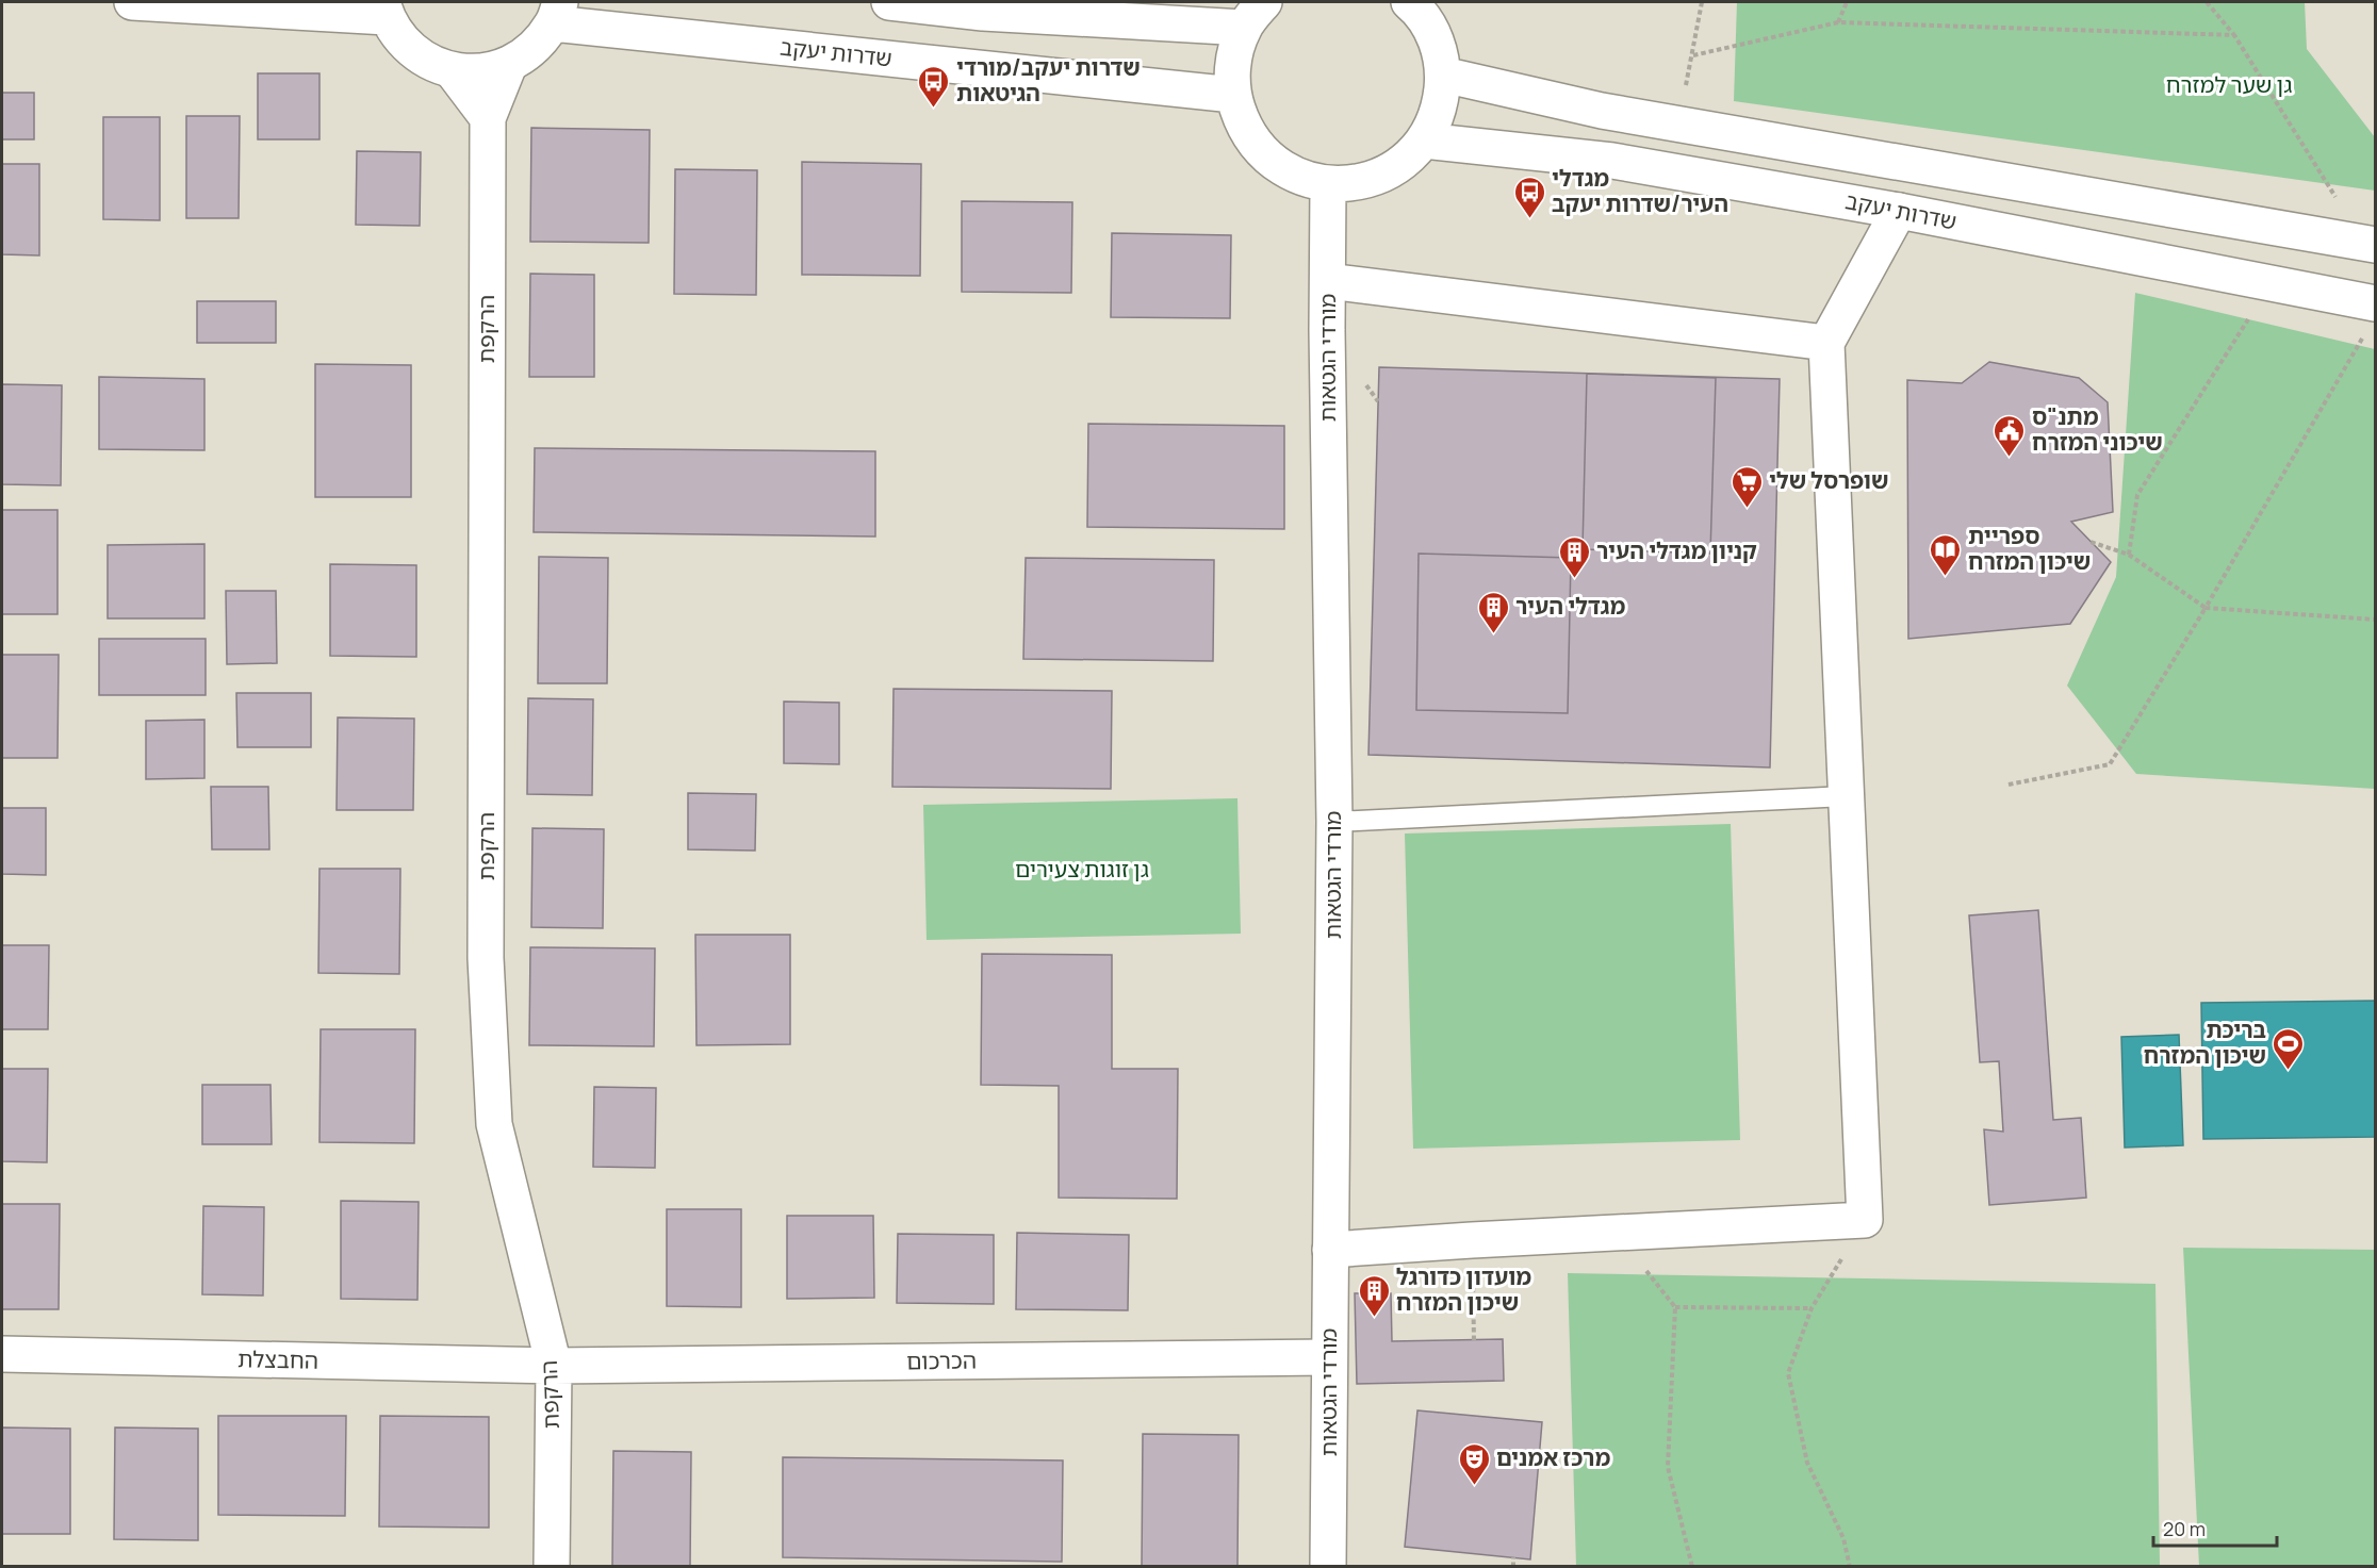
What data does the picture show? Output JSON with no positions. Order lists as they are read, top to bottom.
{
  "streets": {
    "street": [
      "שדרות יעקב",
      "הרקפת",
      "מורדי הגטאות",
      "החבצלת",
      "הכרכום"
    ]
  },
  "crossings": [
    ["הרקפת", "החבצלת"],
    ["הרקפת", "הכרכום"],
    ["מורדי הגטאות", "הכרכום"],
    ["החבצלת", "הכרכום"]
  ],
  "parks": ["גן שער למזרח", "גן זוגות צעירים"],
  "places": {
    "bus stop": ["שדרות יעקב/מורדי הגיטאות", "מגדלי העיר/שדרות יעקב"],
    "public building": ["מתנ\"ס שיכוני המזרח"],
    "supermarket": ["שופרסל שלי"],
    "library": ["ספריית שיכון המזרח"],
    "building": ["קניון מגדלי העיר", "מגדלי העיר", "מועדון כדורגל שיכון המזרח"],
    "sports": ["בריכת שיכון המזרח"],
    "theatre": ["מרכז אמנים"]
  },
  "scale_bar": "20 m"
}
